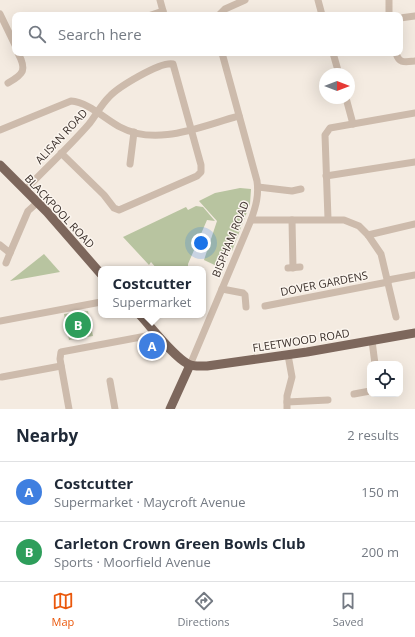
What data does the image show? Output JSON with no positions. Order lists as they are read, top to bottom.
{
  "streets": {
    "main road": ["BLACKPOOL ROAD", "FLEETWOOD ROAD"],
    "street": ["ALISAN ROAD", "BISPHAM ROAD", "DOVER GARDENS"]
  },
  "crossings": [
    ["ALISAN ROAD", "BLACKPOOL ROAD"],
    ["BISPHAM ROAD", "FLEETWOOD ROAD"]
  ],
  "north": "right",
  "page": {
    "search": "Search here",
    "popup": ["Costcutter", "Supermarket"],
    "pins": ["B", "A"],
    "heading": ["Nearby", "2 results"],
    "list": [
      {
        "mark": "A",
        "name": "Costcutter",
        "note": "Supermarket · Maycroft Avenue",
        "value": "150 m"
      },
      {
        "mark": "B",
        "name": "Carleton Crown Green Bowls Club",
        "note": "Sports · Moorfield Avenue",
        "value": "200 m"
      }
    ],
    "nav": ["Map", "Directions", "Saved"]
  }
}
